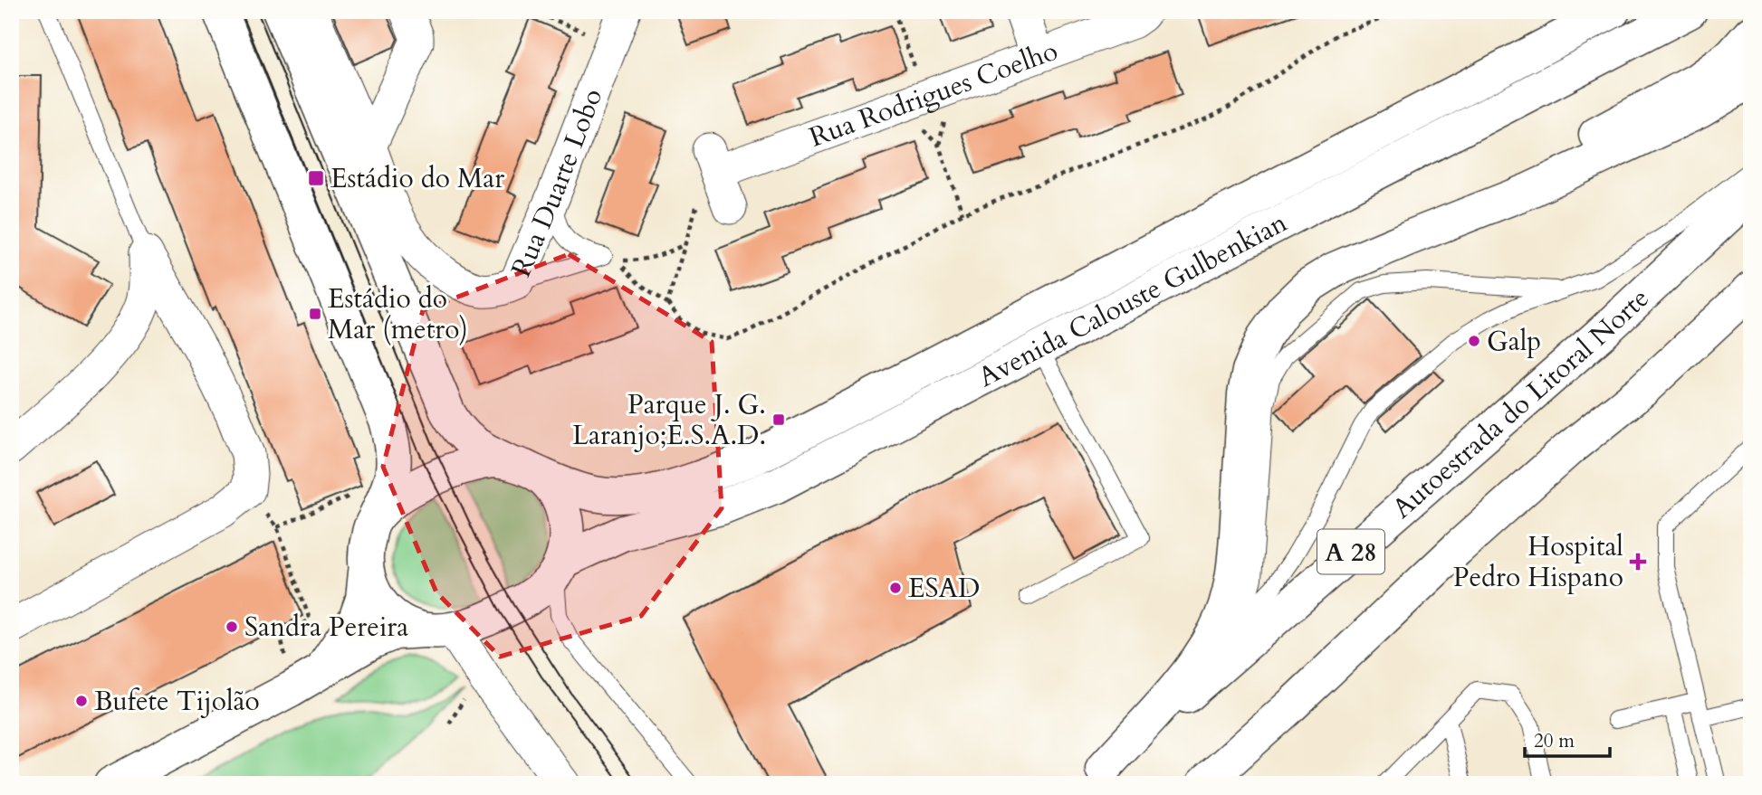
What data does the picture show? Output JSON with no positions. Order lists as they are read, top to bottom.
{
  "streets": {
    "main road": ["Avenida Calouste Gulbenkian", "Autoestrada do Litoral Norte", "A 28"],
    "street": ["Rua Rodrigues Coelho", "Rua Duarte Lobo"]
  },
  "places": {
    "transit": ["Estádio do Mar", "Estádio do Mar (metro)", "Parque J. G. Laranjo;E.S.A.D."],
    "other": [
      "Galp",
      "ESAD",
      "Sandra Pereira",
      "Bufete Tijolão"
    ],
    "health": ["Hospital Pedro Hispano"]
  },
  "scale_bar": "20 m"
}
